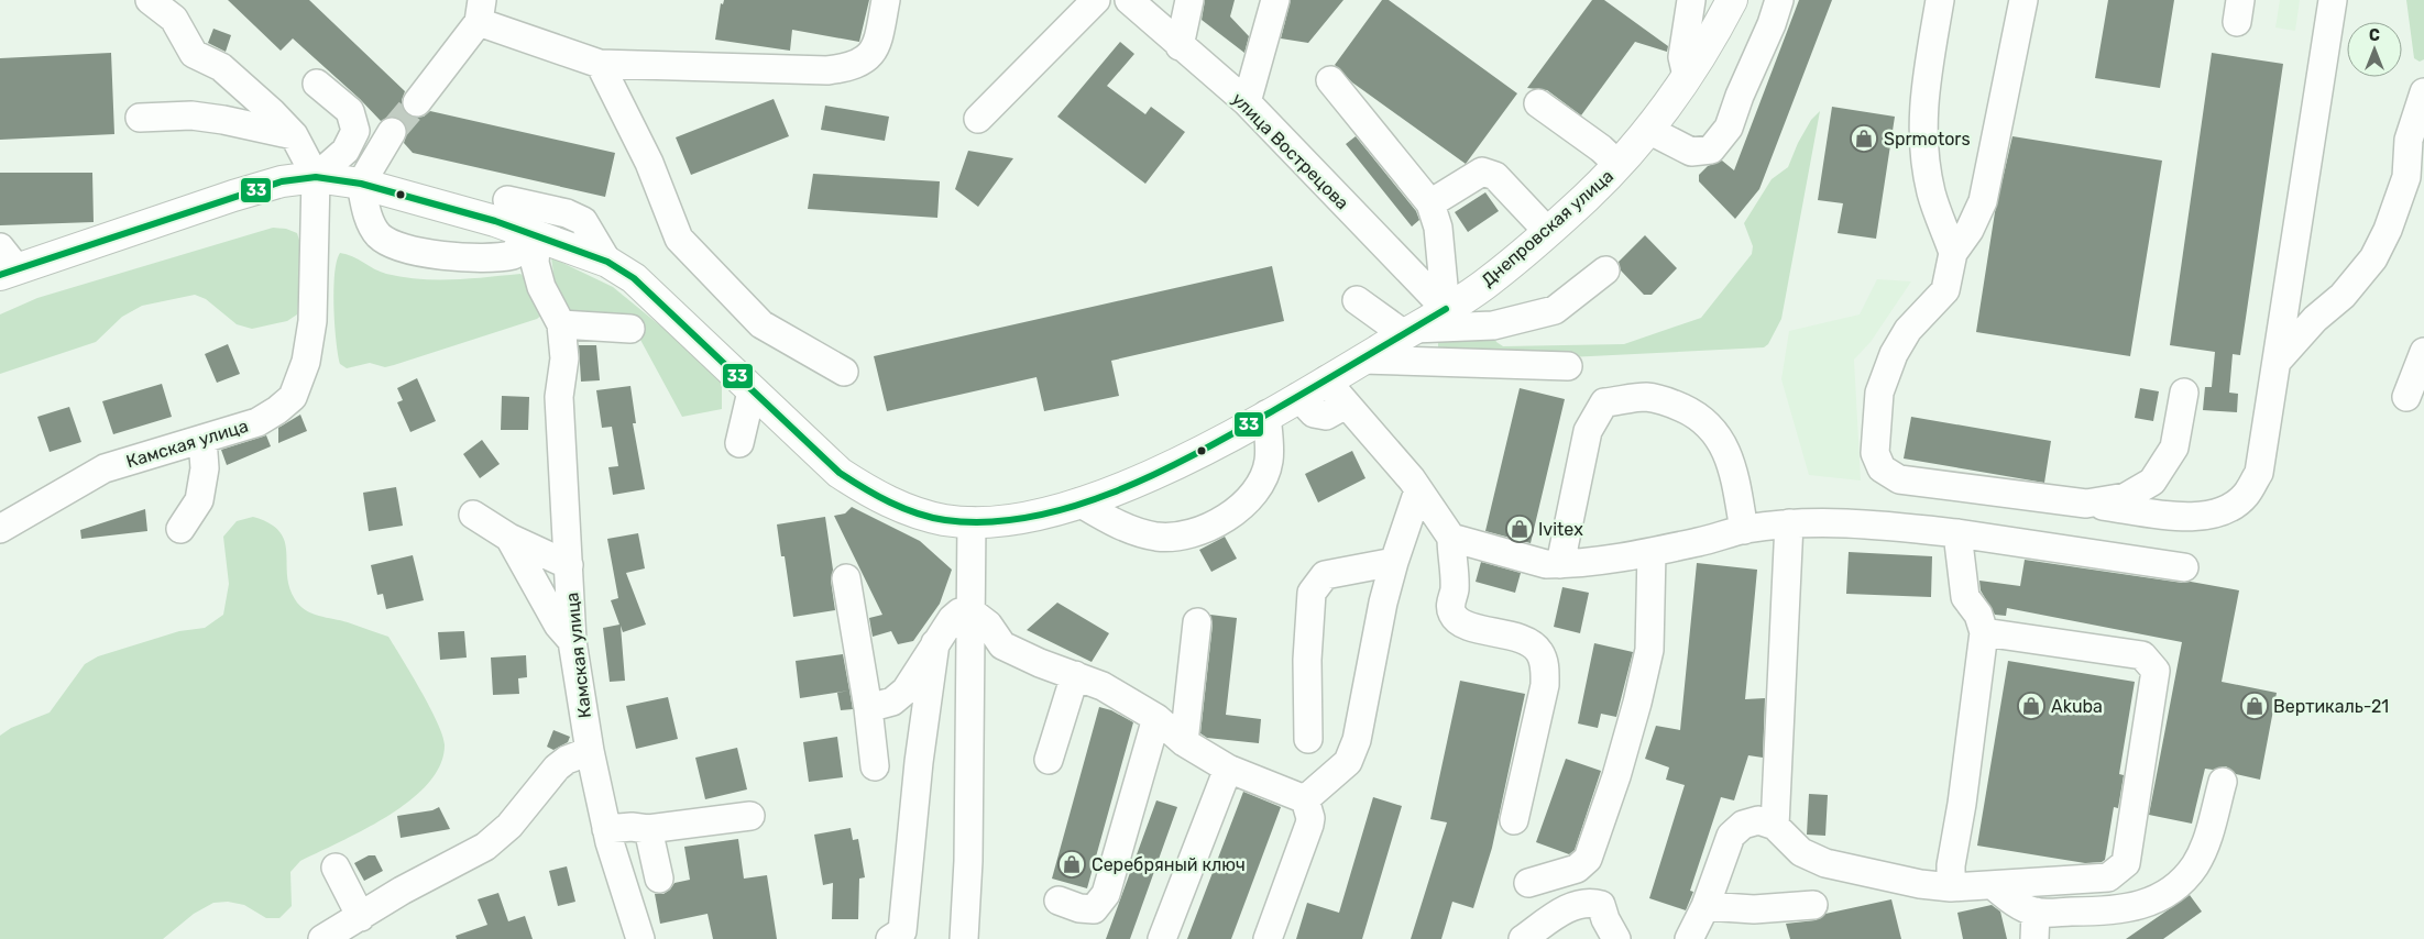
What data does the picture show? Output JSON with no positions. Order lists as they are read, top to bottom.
{
  "streets": {
    "main road": ["Днепровская улица"],
    "street": ["улица Вострецова", "Камская улица"]
  },
  "crossings": [
    ["улица Вострецова", "Днепровская улица"],
    ["Днепровская улица", "Камская улица"]
  ],
  "places": {
    "shop": [
      "Sprmotors",
      "Ivitex",
      "Akuba",
      "Вертикаль-21",
      "Серебряный ключ"
    ]
  },
  "lines": ["transit line 33"],
  "north": "top"
}
